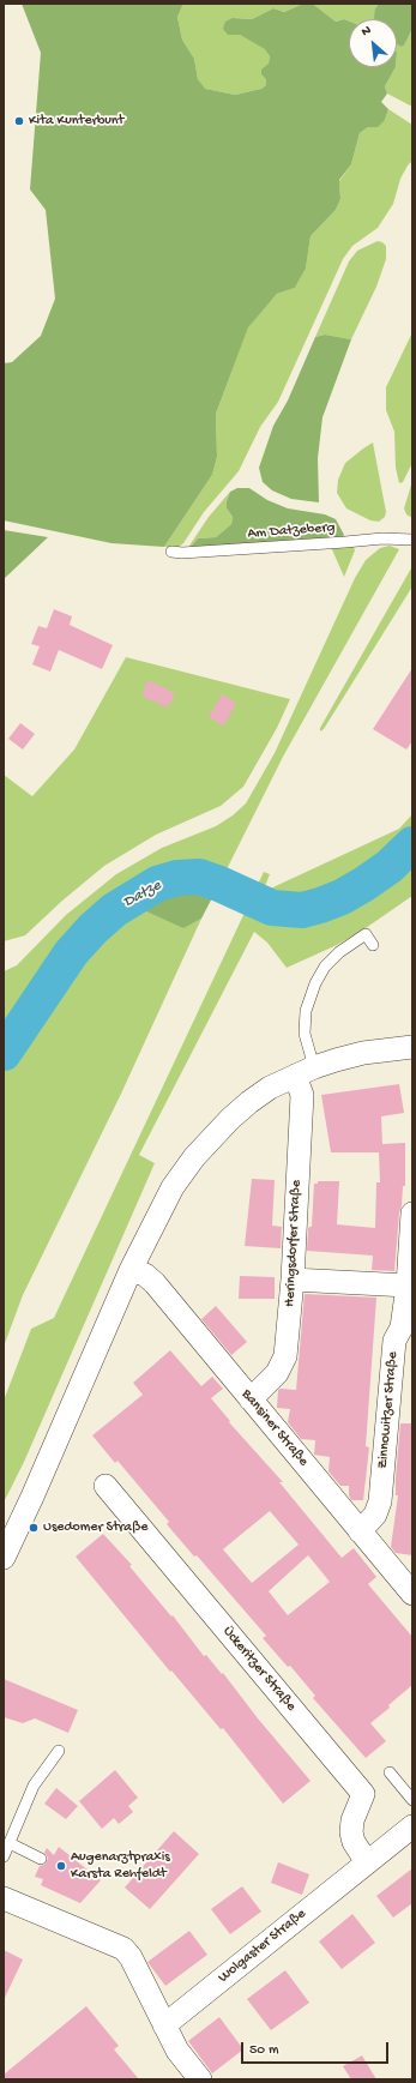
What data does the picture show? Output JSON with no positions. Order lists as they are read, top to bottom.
{
  "streets": {
    "street": [
      "Heringsdorfer Straße",
      "Zinnowitzer Straße",
      "Bansiner Straße",
      "Ückeritzer Straße",
      "Wolgaster Straße"
    ],
    "lane": ["Am Datzeberg"]
  },
  "crossings": [
    ["Heringsdorfer Straße", "Bansiner Straße"],
    ["Zinnowitzer Straße", "Bansiner Straße"],
    ["Ückeritzer Straße", "Wolgaster Straße"]
  ],
  "water": ["Datze"],
  "places": ["Kita Kunterbunt", "Usedomer Straße", "Augenarztpraxis Karsta Rehfeldt"],
  "scale_bar": "50 m",
  "north": "top left"
}
